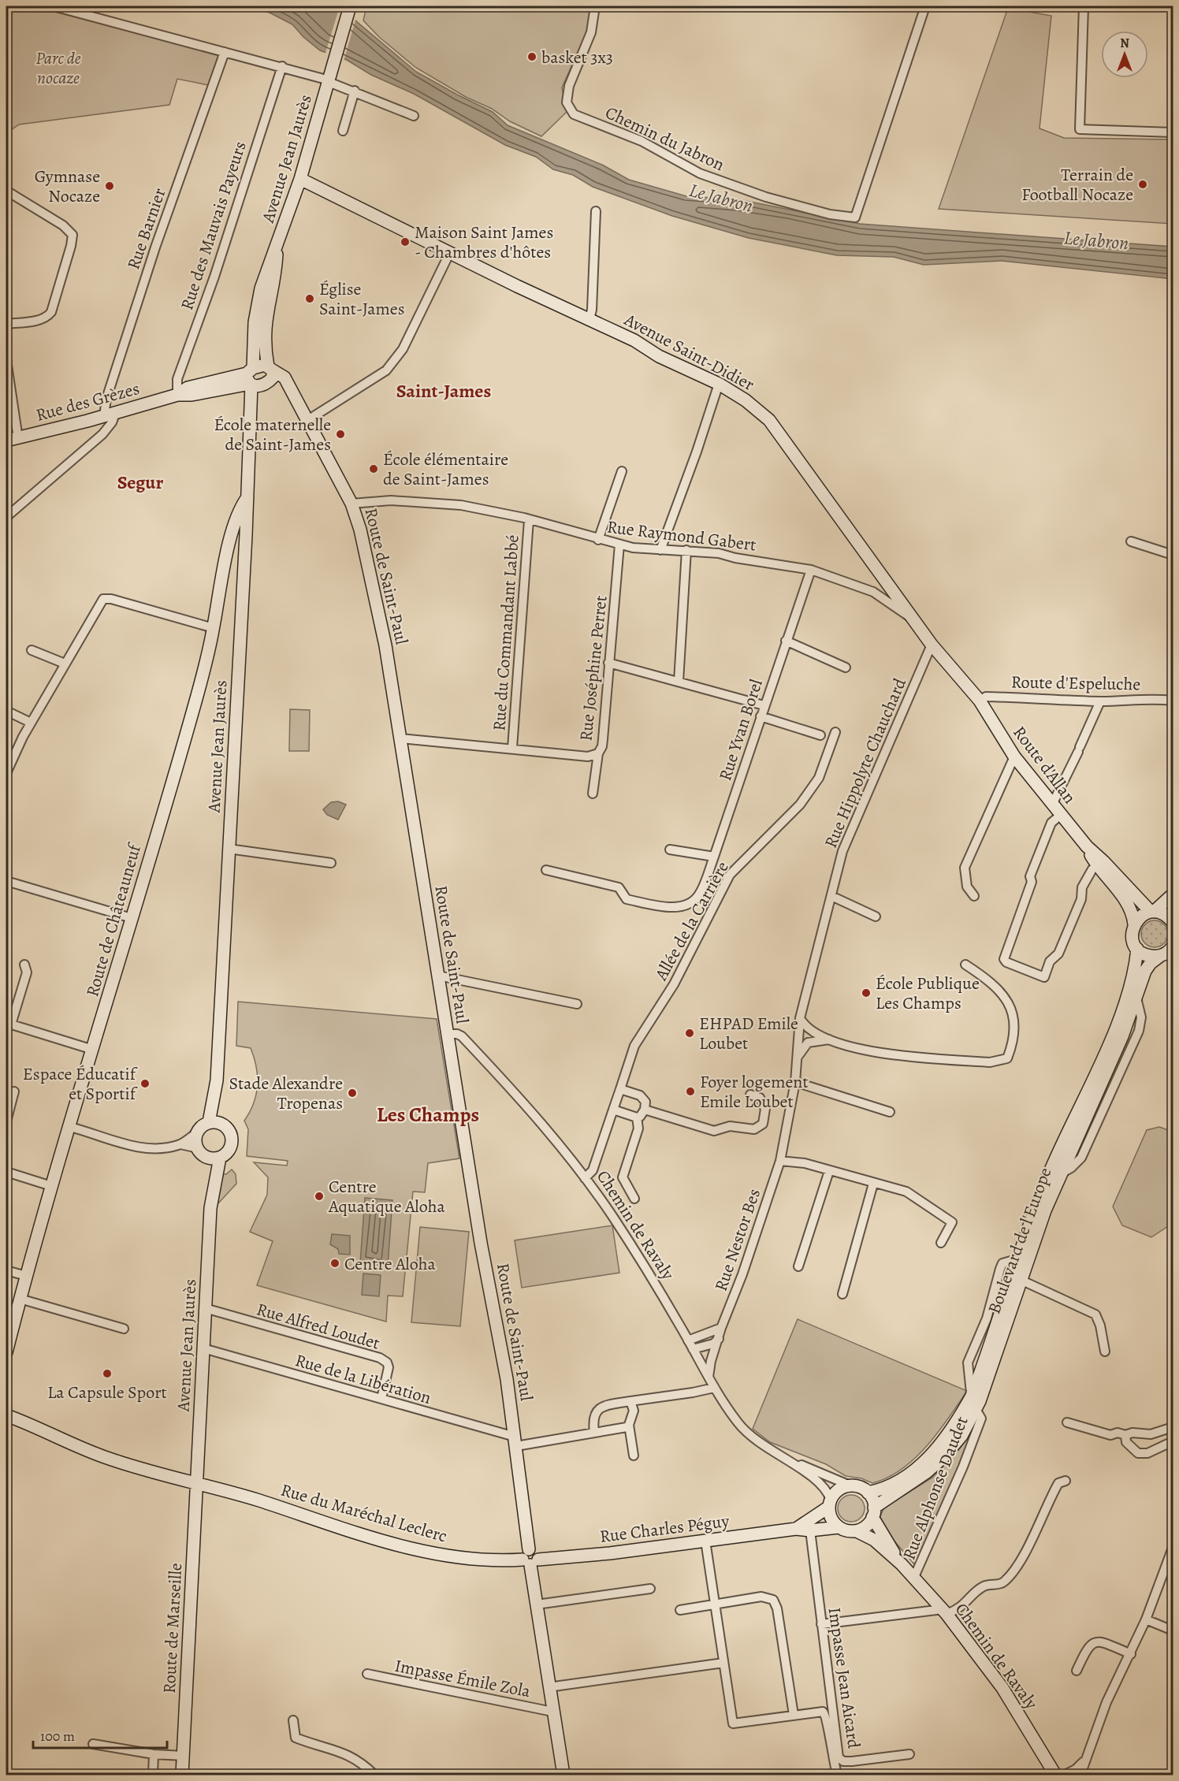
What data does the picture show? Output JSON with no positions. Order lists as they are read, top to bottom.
{
  "streets": {
    "main road": [
      "Avenue Jean Jaurès",
      "Avenue Saint-Didier",
      "Rue des Grèzes",
      "Route de Saint-Paul",
      "Route d'Allan",
      "Route de Châteauneuf",
      "Chemin de Ravaly",
      "Boulevard de l'Europe",
      "Rue du Maréchal Leclerc",
      "Rue Charles Péguy",
      "Route de Marseille"
    ],
    "street": [
      "Chemin du Jabron",
      "Rue des Mauvais Payeurs",
      "Rue Barnier",
      "Rue Raymond Gabert",
      "Rue du Commandant Labbé",
      "Rue Joséphine Perret",
      "Route d'Espeluche",
      "Rue Yvan Borel",
      "Rue Hippolyte Chauchard",
      "Allée de la Carrière",
      "Rue Nestor Bes",
      "Rue Alfred Loudet",
      "Rue de la Libération",
      "Rue Alphonse Daudet",
      "Impasse Émile Zola",
      "Impasse Jean Aicard"
    ]
  },
  "crossings": [
    ["Avenue Jean Jaurès", "Avenue Saint-Didier"],
    ["Avenue Jean Jaurès", "Rue des Grèzes"],
    ["Avenue Jean Jaurès", "Route de Saint-Paul"],
    ["Avenue Jean Jaurès", "Route de Châteauneuf"],
    ["Avenue Jean Jaurès", "Rue Alfred Loudet"],
    ["Avenue Jean Jaurès", "Rue de la Libération"],
    ["Avenue Jean Jaurès", "Rue du Maréchal Leclerc"],
    ["Avenue Jean Jaurès", "Route de Marseille"],
    ["Rue des Mauvais Payeurs", "Rue des Grèzes"],
    ["Rue Barnier", "Rue des Grèzes"],
    ["Avenue Saint-Didier", "Rue Raymond Gabert"],
    ["Avenue Saint-Didier", "Route d'Espeluche"],
    ["Avenue Saint-Didier", "Rue Hippolyte Chauchard"],
    ["Avenue Saint-Didier", "Route d'Allan"],
    ["Rue des Grèzes", "Route de Saint-Paul"],
    ["Rue Raymond Gabert", "Route de Saint-Paul"],
    ["Rue Raymond Gabert", "Rue du Commandant Labbé"],
    ["Rue Raymond Gabert", "Rue Joséphine Perret"],
    ["Rue Raymond Gabert", "Rue Yvan Borel"],
    ["Route de Saint-Paul", "Chemin de Ravaly"],
    ["Route de Saint-Paul", "Rue de la Libération"],
    ["Route de Saint-Paul", "Rue du Maréchal Leclerc"],
    ["Route de Saint-Paul", "Rue Charles Péguy"],
    ["Route de Saint-Paul", "Impasse Émile Zola"],
    ["Route d'Espeluche", "Route d'Allan"],
    ["Rue Hippolyte Chauchard", "Rue Nestor Bes"],
    ["Route d'Allan", "Boulevard de l'Europe"],
    ["Allée de la Carrière", "Chemin de Ravaly"],
    ["Chemin de Ravaly", "Rue Nestor Bes"],
    ["Chemin de Ravaly", "Boulevard de l'Europe"],
    ["Chemin de Ravaly", "Rue Alphonse Daudet"],
    ["Chemin de Ravaly", "Rue Charles Péguy"],
    ["Boulevard de l'Europe", "Rue Alphonse Daudet"],
    ["Boulevard de l'Europe", "Rue Charles Péguy"],
    ["Rue Alfred Loudet", "Rue de la Libération"],
    ["Rue du Maréchal Leclerc", "Rue Charles Péguy"],
    ["Rue du Maréchal Leclerc", "Route de Marseille"],
    ["Rue Charles Péguy", "Impasse Jean Aicard"]
  ],
  "districts": ["Saint-James", "Segur", "Les Champs"],
  "water": ["Le Jabron"],
  "parks": ["Parc de nocaze"],
  "places": [
    "basket 3x3",
    "Terrain de Football Nocaze",
    "Gymnase Nocaze",
    "Maison Saint James - Chambres d'hôtes",
    "Église Saint-James",
    "École maternelle de Saint-James",
    "École élémentaire de Saint-James",
    "École Publique Les Champs",
    "EHPAD Emile Loubet",
    "Espace Éducatif et Sportif",
    "Foyer logement Emile Loubet",
    "Stade Alexandre Tropenas",
    "Centre Aquatique Aloha",
    "Centre Aloha",
    "La Capsule Sport"
  ],
  "scale_bar": "100 m",
  "north": "top"
}
